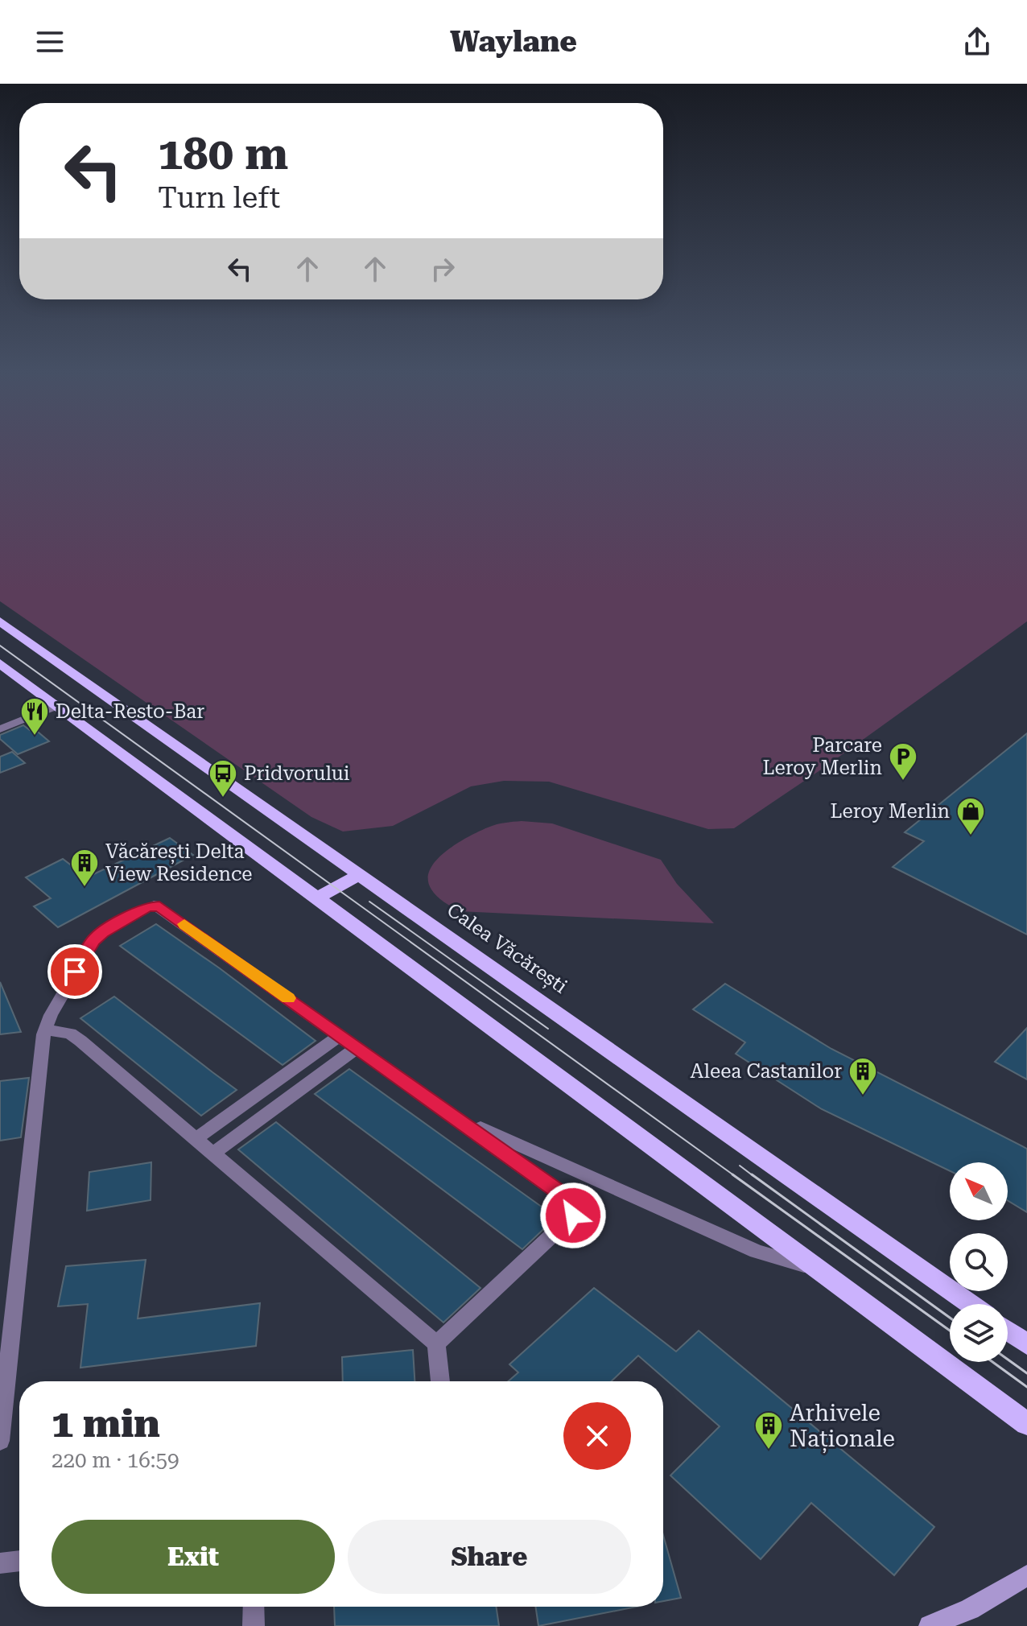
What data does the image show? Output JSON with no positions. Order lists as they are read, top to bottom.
{
  "streets": {
    "main road": ["Calea Văcărești"]
  },
  "places": {
    "restaurant": ["Delta-Resto-Bar"],
    "parking": ["Parcare Leroy Merlin"],
    "bus stop": ["Pridvorului"],
    "shop": ["Leroy Merlin"],
    "building": ["Văcărești Delta View Residence", "Aleea Castanilor", "Arhivele Naționale"]
  },
  "north": "top left",
  "page": {
    "header": "Waylane",
    "turn": ["180 m", "Turn left"],
    "heading": ["1 min", "220 m · 16:59"],
    "buttons": ["Exit", "Share"]
  }
}
